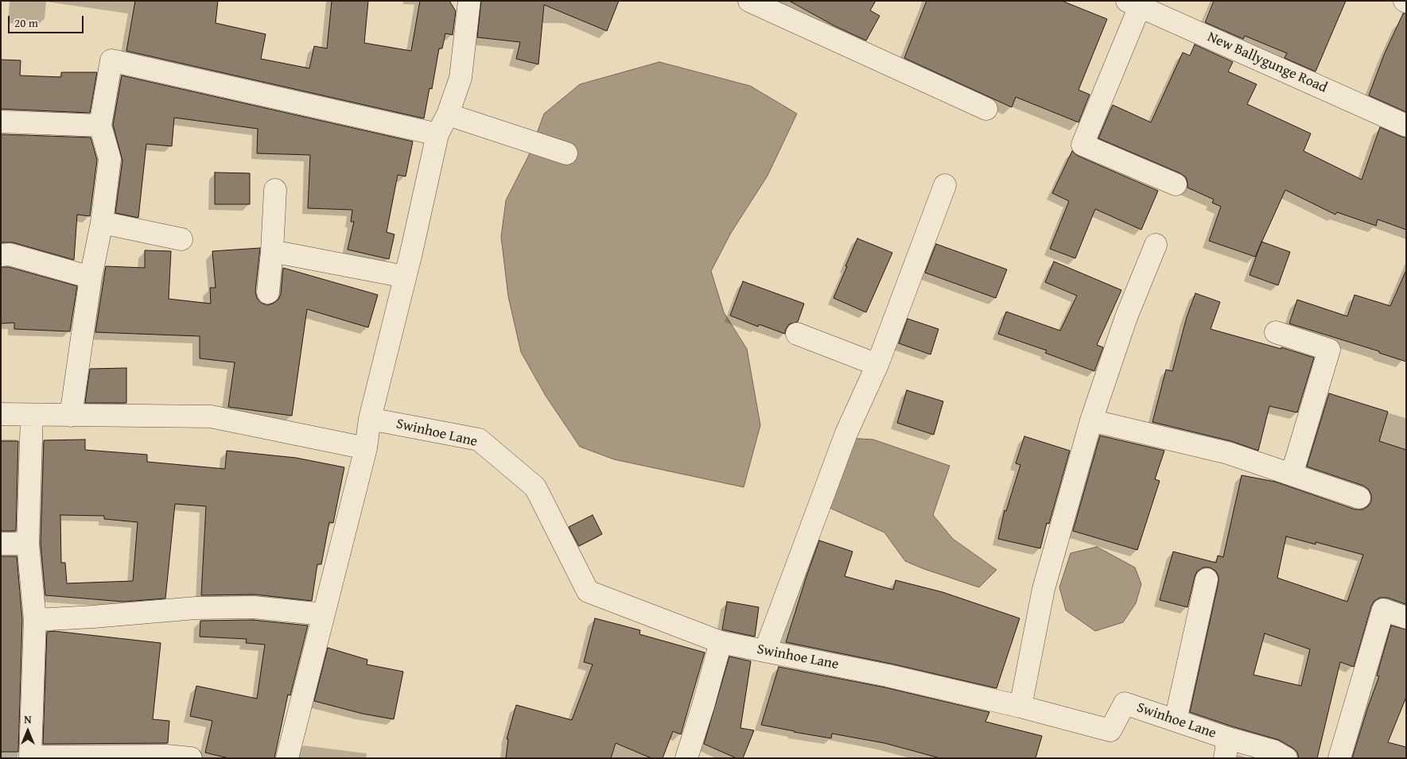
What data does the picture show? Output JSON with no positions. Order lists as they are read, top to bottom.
{
  "streets": {
    "street": ["New Ballygunge Road", "Swinhoe Lane"]
  },
  "scale_bar": "20 m",
  "north": "top"
}
